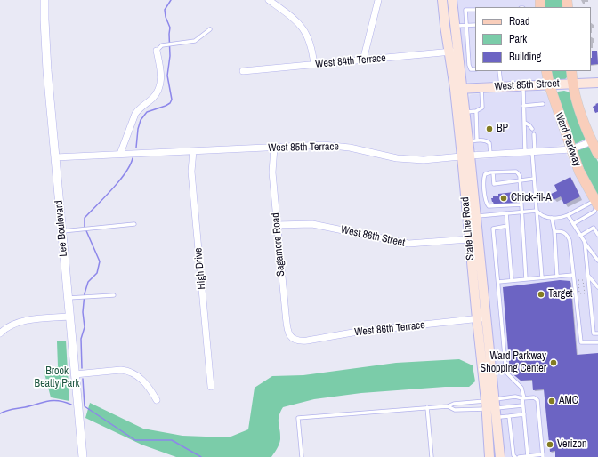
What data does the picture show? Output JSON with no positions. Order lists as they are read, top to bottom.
{
  "streets": {
    "main road": ["West 85th Street", "Ward Parkway", "State Line Road"],
    "street": [
      "West 84th Terrace",
      "West 85th Terrace",
      "Lee Boulevard",
      "West 86th Street",
      "Sagamore Road",
      "High Drive",
      "West 86th Terrace"
    ]
  },
  "crossings": [
    ["West 84th Terrace", "State Line Road"],
    ["West 85th Street", "Ward Parkway"],
    ["West 85th Street", "State Line Road"],
    ["Ward Parkway", "West 85th Terrace"],
    ["West 85th Terrace", "Lee Boulevard"],
    ["West 85th Terrace", "State Line Road"],
    ["West 85th Terrace", "Sagamore Road"],
    ["West 85th Terrace", "High Drive"],
    ["State Line Road", "West 86th Street"],
    ["State Line Road", "West 86th Terrace"],
    ["West 86th Street", "Sagamore Road"],
    ["Sagamore Road", "West 86th Terrace"]
  ],
  "parks": ["Brook Beatty Park"],
  "places": [
    "BP",
    "Chick-fil-A",
    "Target",
    "Ward Parkway Shopping Center",
    "AMC",
    "Verizon"
  ],
  "legend": ["Road", "Park", "Building"]
}
